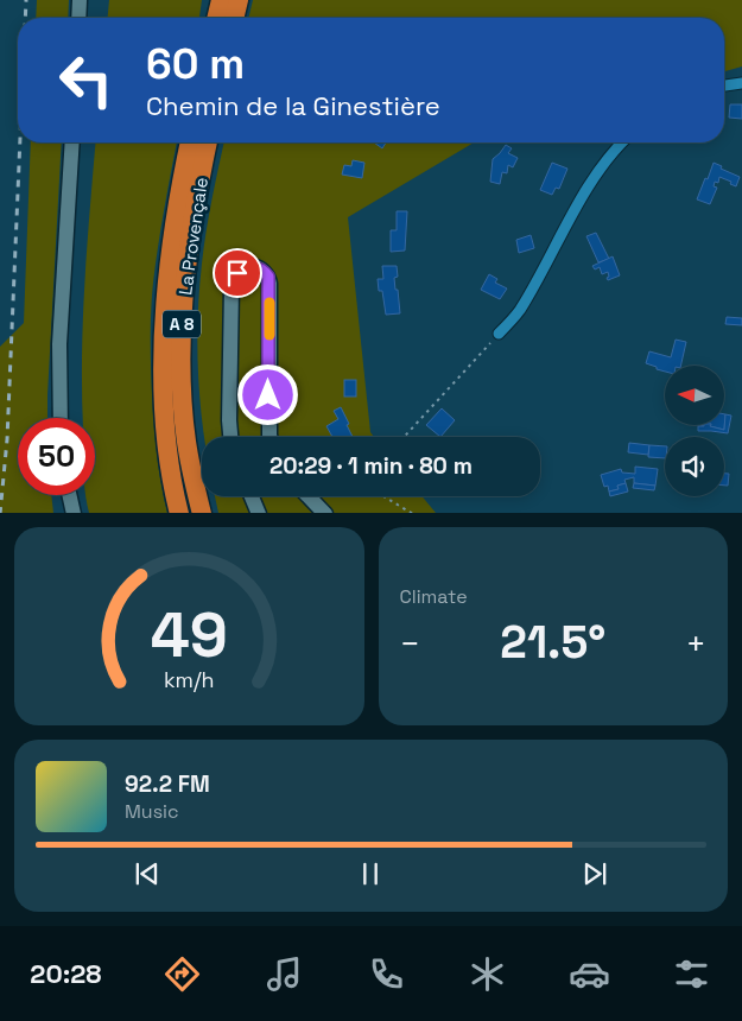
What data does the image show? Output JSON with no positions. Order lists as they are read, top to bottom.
{
  "streets": {
    "highway": ["La Provençale", "A 8"]
  },
  "north": "left",
  "page": {
    "turn": ["60 m", "Chemin de la Ginestière"],
    "limit": "50",
    "trip": "20:29 · 1 min · 80 m",
    "tile": "Climate",
    "heat": ["−", "21.5°", "+"],
    "song": ["92.2 FM", "Music"],
    "tabs": "20:28",
    "gauge": ["49", "km/h"]
  }
}
